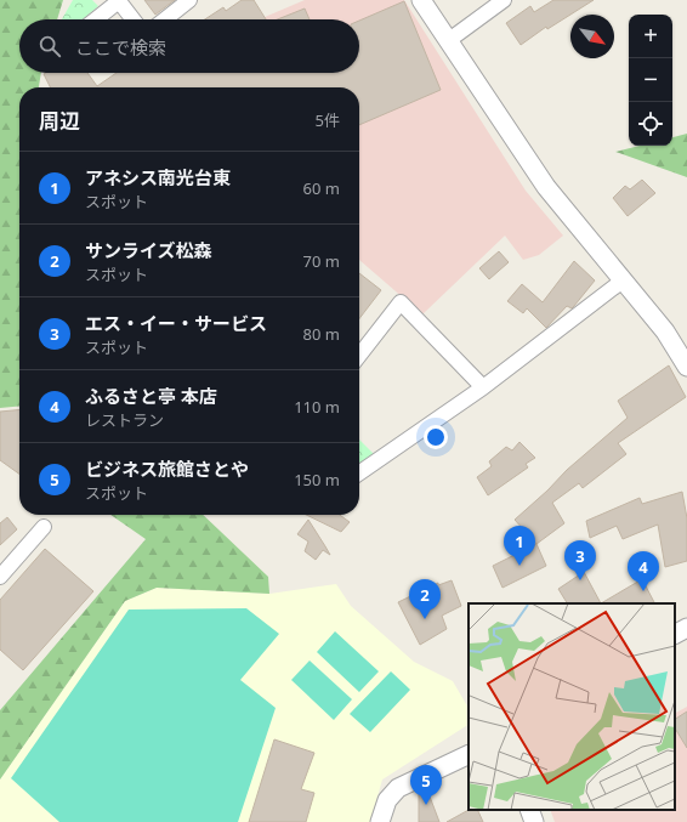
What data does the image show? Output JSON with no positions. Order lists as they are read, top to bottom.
{
  "north": "bottom right",
  "page": {
    "map_buttons": ["+", "−"],
    "search": "ここで検索",
    "heading": ["周辺", "5件"],
    "list": [
      {
        "mark": "1",
        "name": "アネシス南光台東",
        "note": "スポット",
        "value": "60 m"
      },
      {
        "mark": "2",
        "name": "サンライズ松森",
        "note": "スポット",
        "value": "70 m"
      },
      {
        "mark": "3",
        "name": "エス・イー・サービス",
        "note": "スポット",
        "value": "80 m"
      },
      {
        "mark": "4",
        "name": "ふるさと亭 本店",
        "note": "レストラン",
        "value": "110 m"
      },
      {
        "mark": "5",
        "name": "ビジネス旅館さとや",
        "note": "スポット",
        "value": "150 m"
      }
    ],
    "pins": [
      "1",
      "3",
      "4",
      "2",
      "5"
    ]
  }
}
